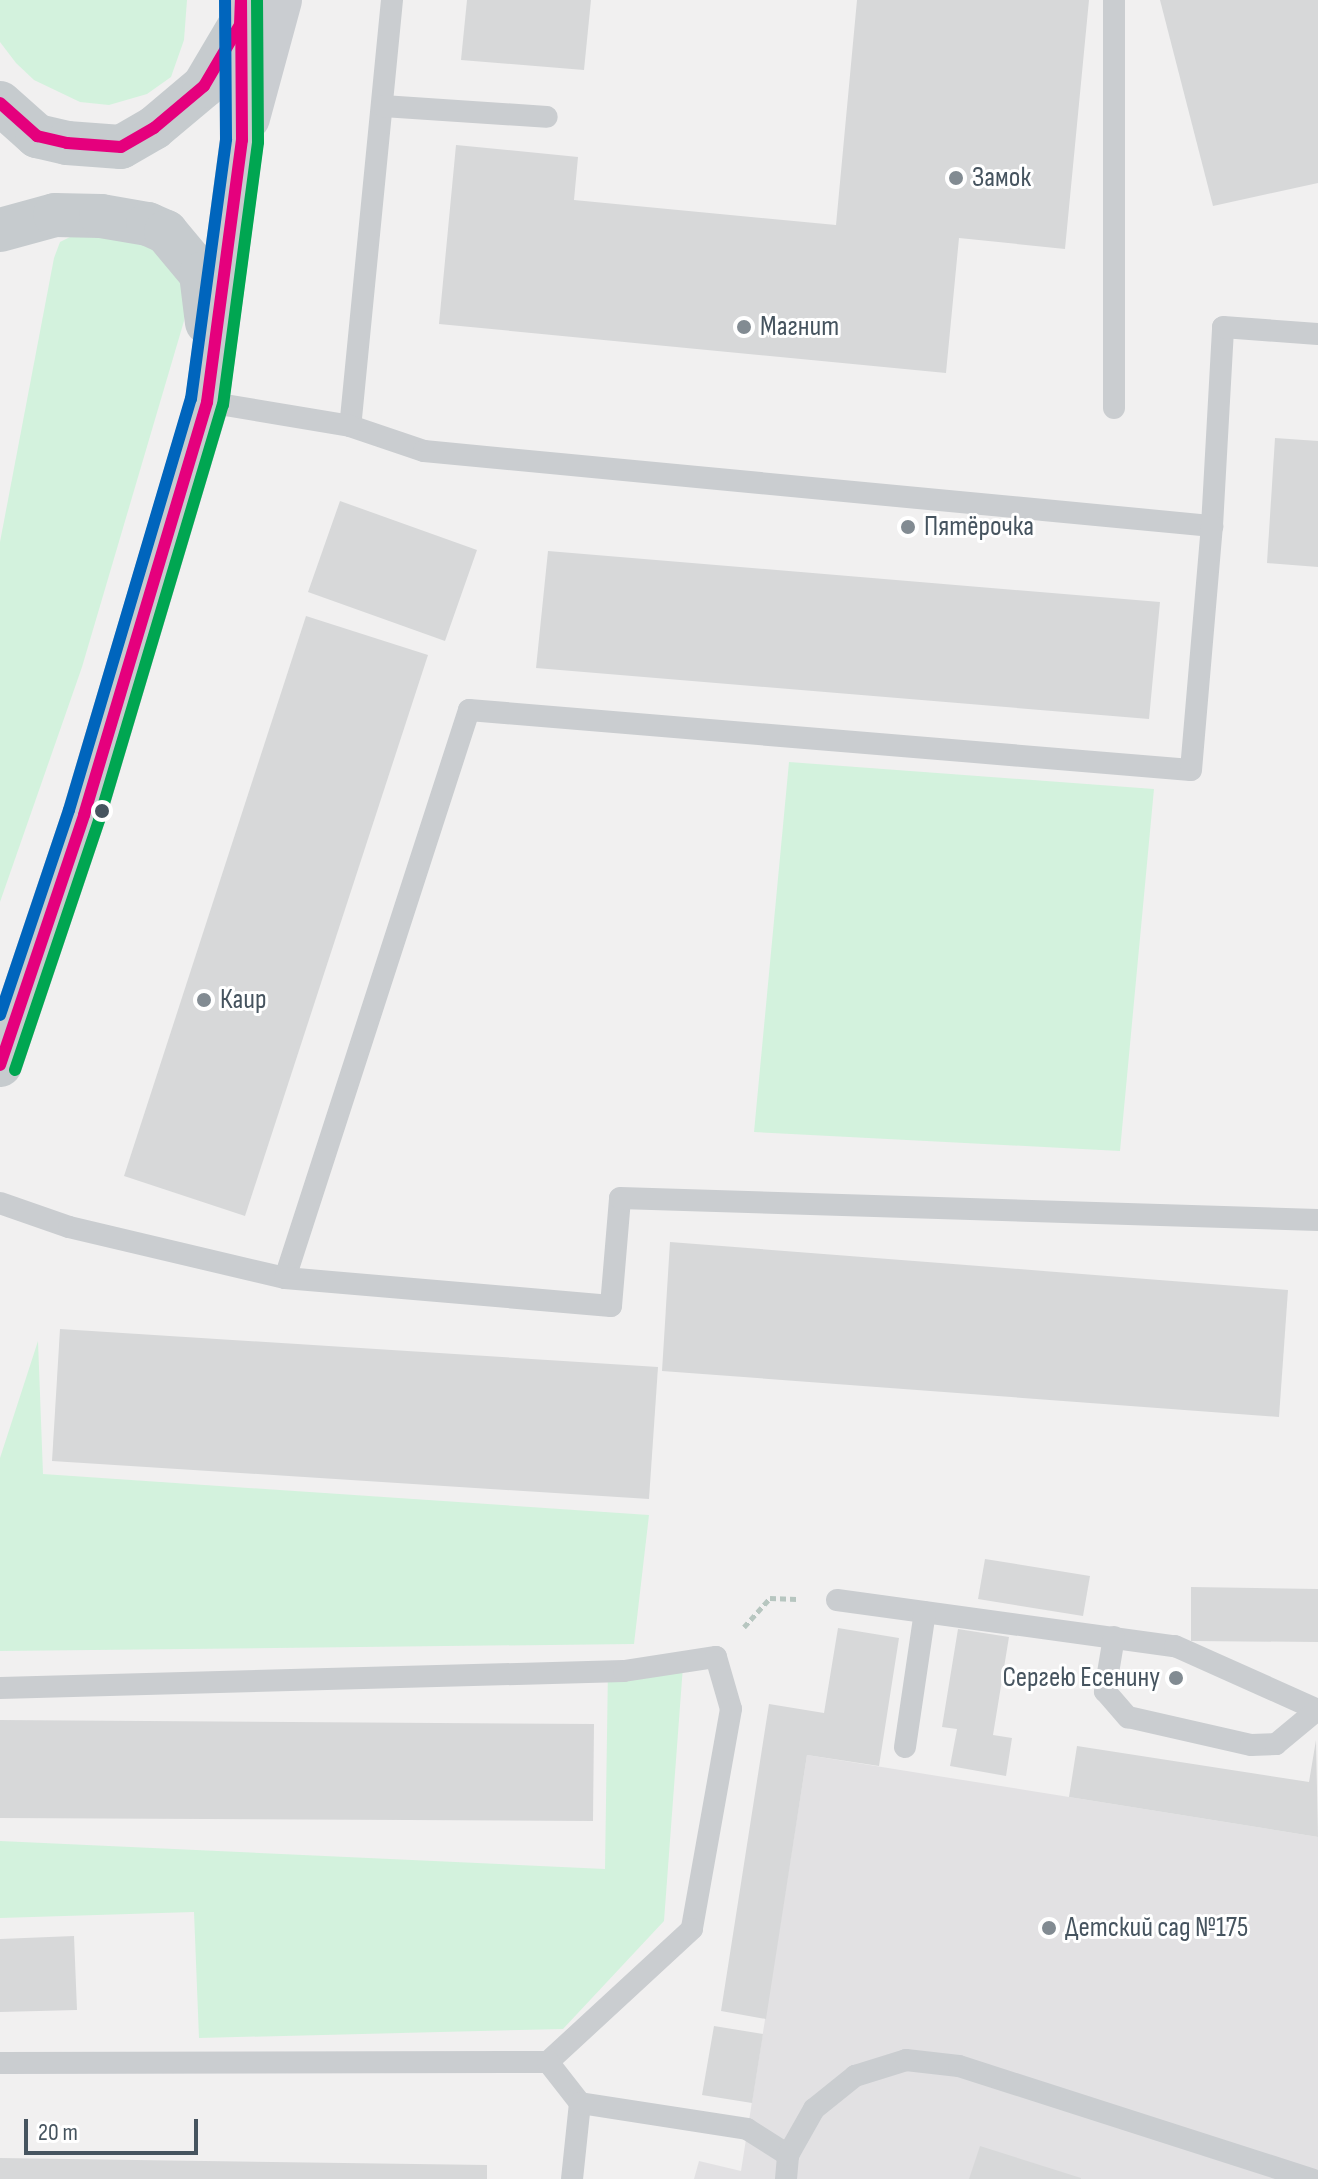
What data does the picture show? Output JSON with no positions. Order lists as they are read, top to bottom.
{
  "places": [
    "Замок",
    "Магнит",
    "Пятёрочка",
    "Каир",
    "Сергею Есенину",
    "Детский сад №175"
  ],
  "scale_bar": "20 m"
}
